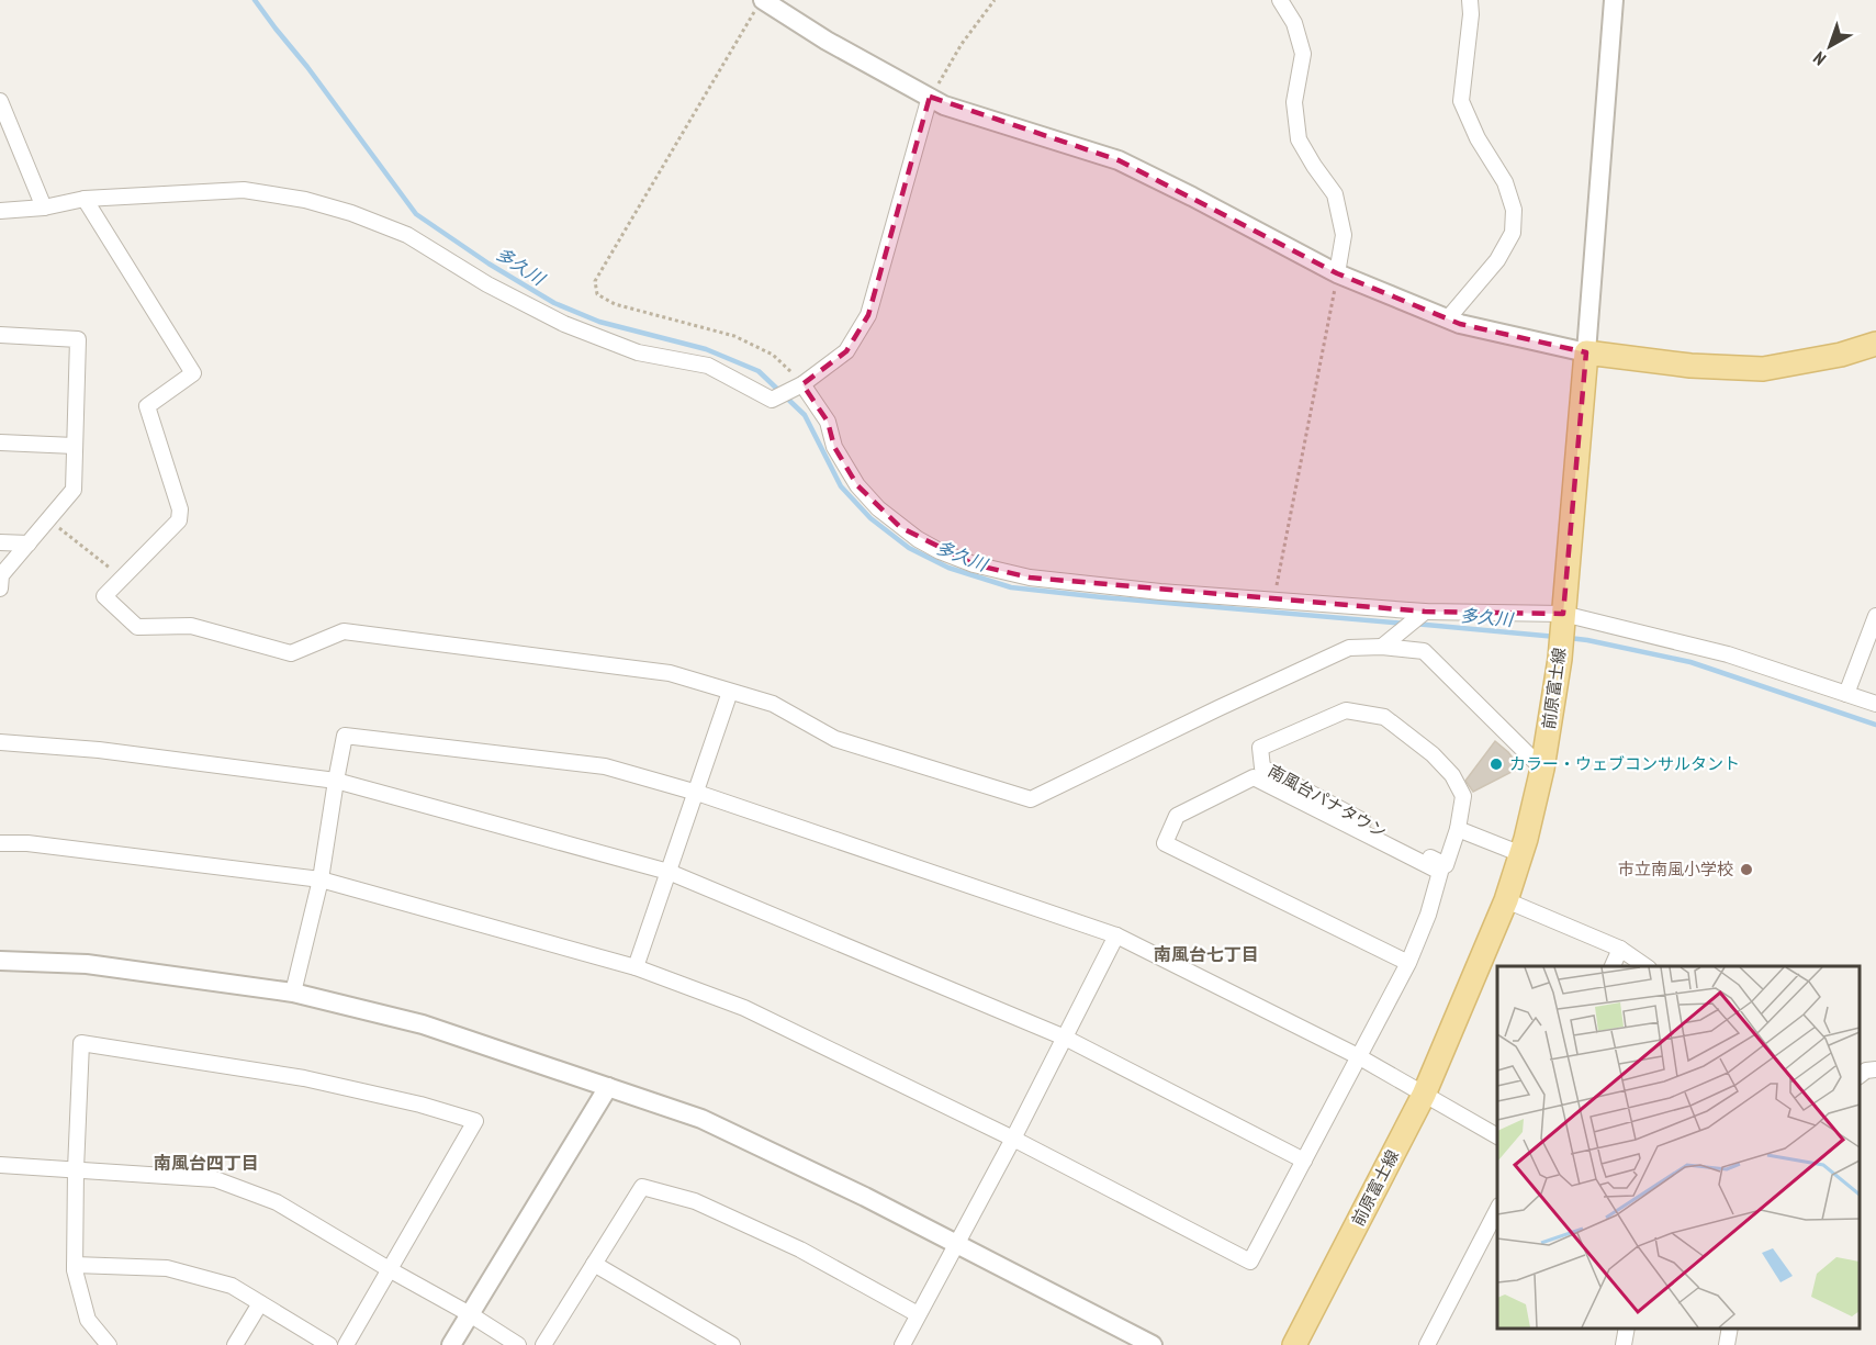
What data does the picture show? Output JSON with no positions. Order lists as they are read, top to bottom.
{
  "streets": {
    "main road": ["前原富士線"],
    "street": ["南風台パナタウン"]
  },
  "districts": ["南風台七丁目", "南風台四丁目"],
  "water": ["多久川"],
  "places": ["カラー・ウェブコンサルタント", "市立南風小学校"],
  "north": "bottom left"
}
